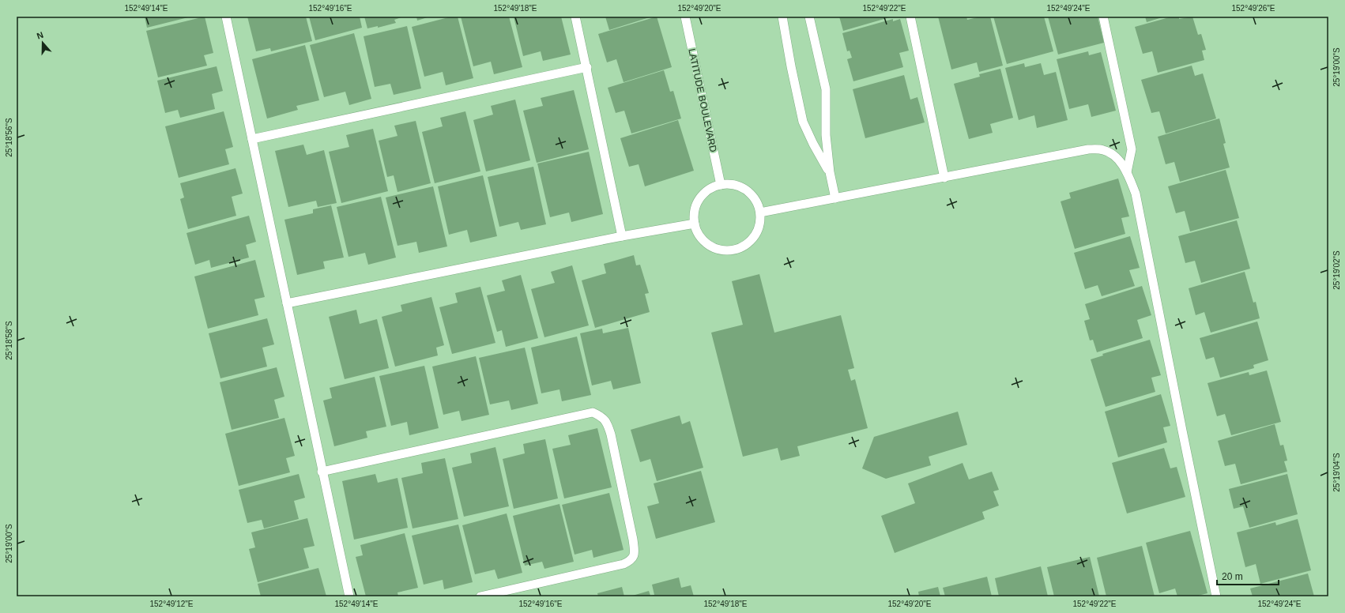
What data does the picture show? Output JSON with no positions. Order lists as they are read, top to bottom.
{
  "streets": {
    "lane": ["LATITUDE BOULEVARD"]
  },
  "scale_bar": "20 m",
  "north": "top",
  "coordinates": [
    "152°49'14\"E",
    "152°49'16\"E",
    "152°49'18\"E",
    "152°49'20\"E",
    "152°49'22\"E",
    "152°49'24\"E",
    "152°49'26\"E",
    "25°19'00\"S",
    "25°18'56\"S",
    "25°19'02\"S",
    "25°18'58\"S",
    "25°19'04\"S",
    "152°49'12\"E"
  ]
}
